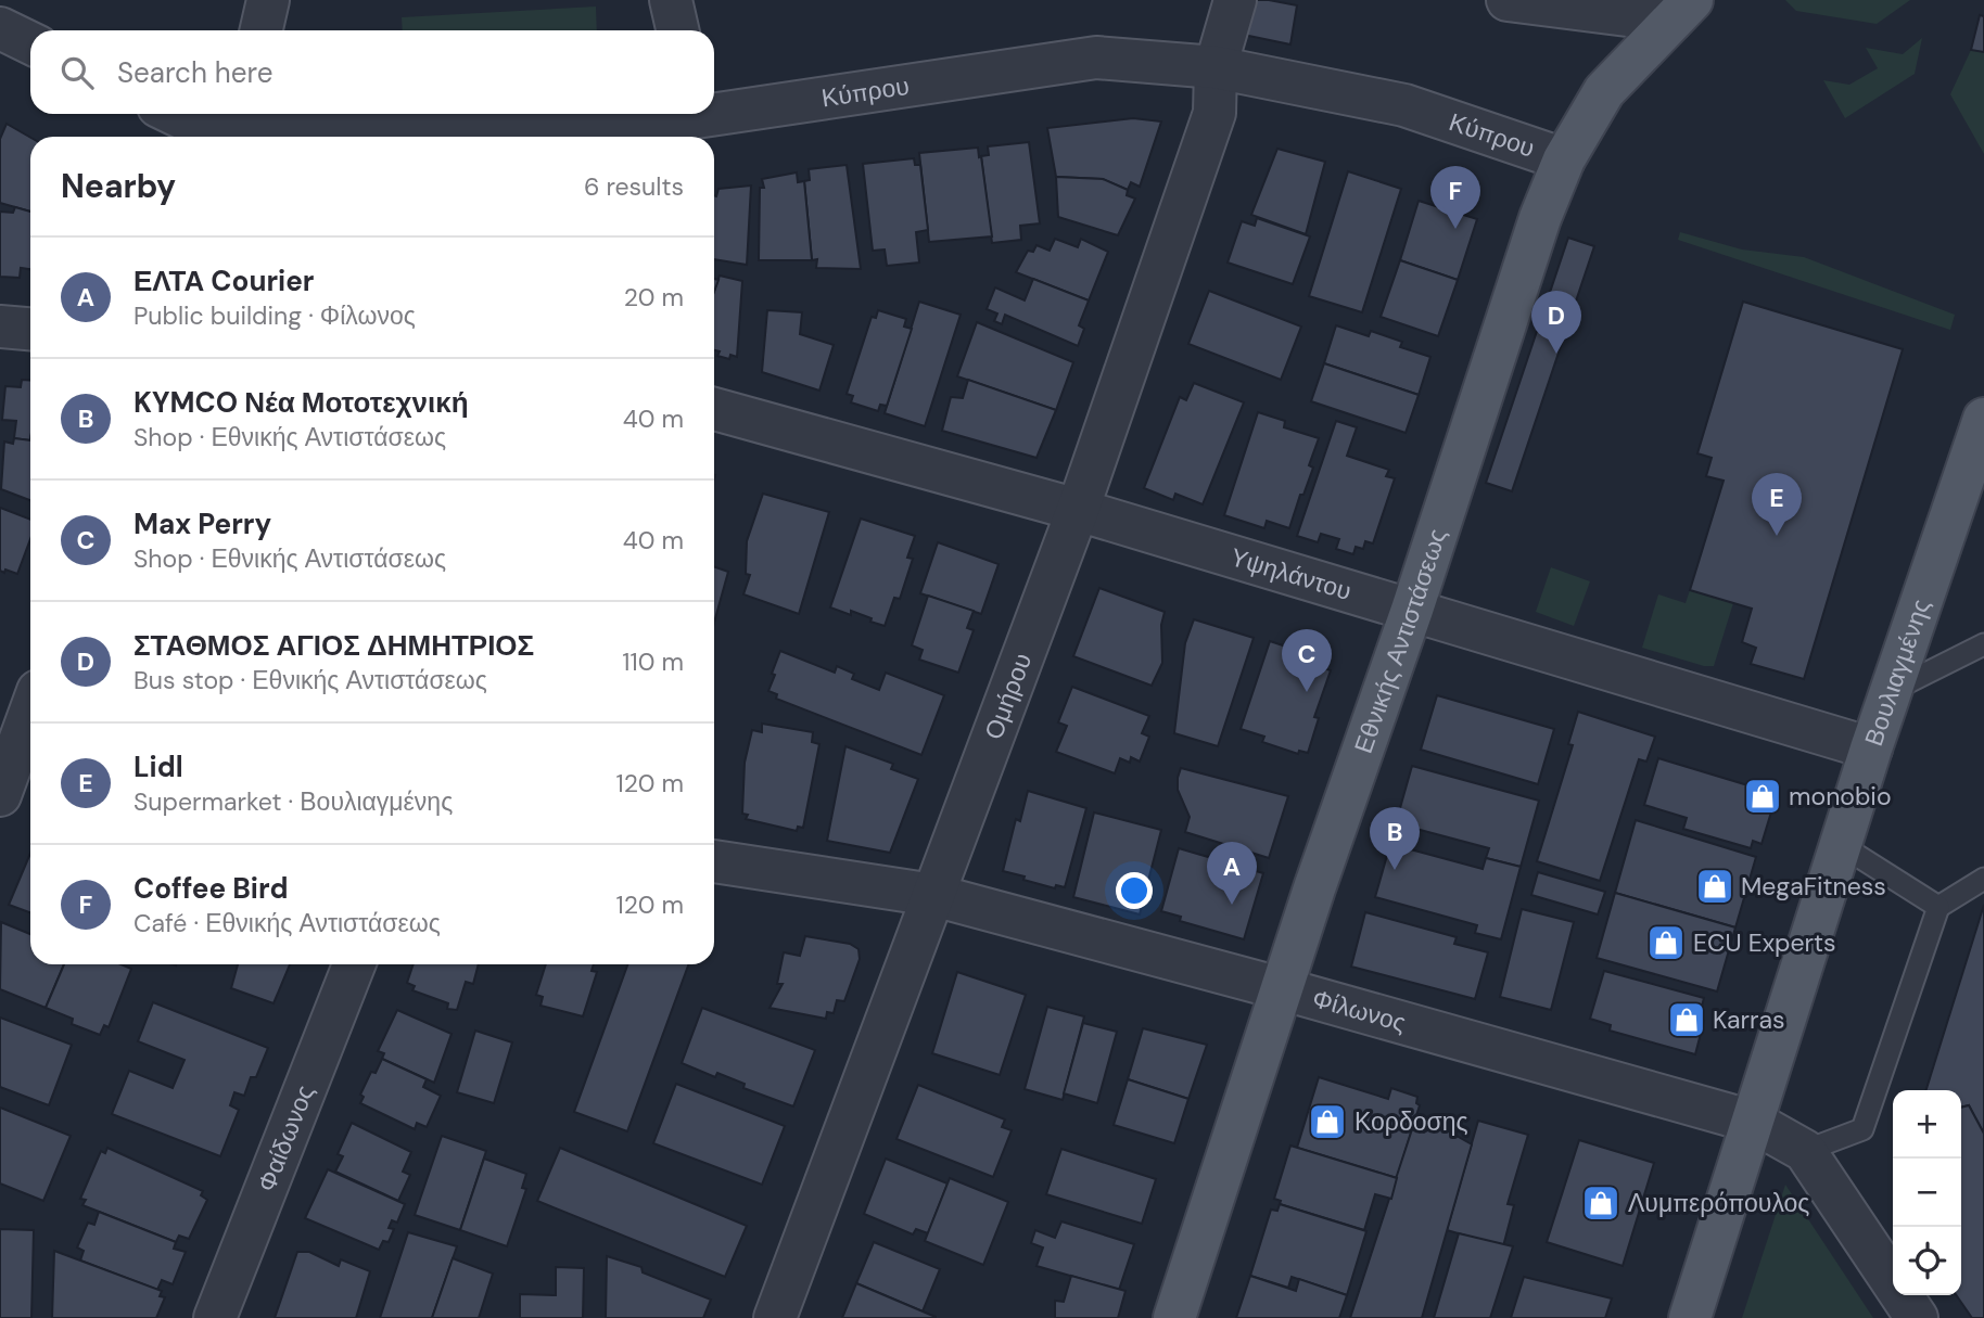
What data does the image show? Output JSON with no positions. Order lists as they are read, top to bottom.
{
  "streets": {
    "main road": ["Εθνικής Αντιστάσεως", "Βουλιαγμένης"],
    "street": [
      "Κύπρου",
      "Υψηλάντου",
      "Ομήρου",
      "Φίλωνος",
      "Φαίδωνος"
    ]
  },
  "crossings": [
    ["Κύπρου", "Εθνικής Αντιστάσεως"],
    ["Κύπρου", "Ομήρου"],
    ["Υψηλάντου", "Εθνικής Αντιστάσεως"],
    ["Υψηλάντου", "Βουλιαγμένης"],
    ["Υψηλάντου", "Ομήρου"],
    ["Εθνικής Αντιστάσεως", "Φίλωνος"],
    ["Βουλιαγμένης", "Φίλωνος"],
    ["Ομήρου", "Φίλωνος"]
  ],
  "places": {
    "shop": [
      "monobio",
      "MegaFitness",
      "ECU Experts",
      "Karras",
      "Κορδοσης",
      "Λυμπερόπουλος"
    ]
  },
  "page": {
    "search": "Search here",
    "heading": ["Nearby", "6 results"],
    "pins": [
      "F",
      "D",
      "E",
      "C",
      "B",
      "A"
    ],
    "list": [
      {
        "mark": "A",
        "name": "ΕΛΤΑ Courier",
        "note": "Public building · Φίλωνος",
        "value": "20 m"
      },
      {
        "mark": "B",
        "name": "KYMCO Νέα Μοτοτεχνική",
        "note": "Shop · Εθνικής Αντιστάσεως",
        "value": "40 m"
      },
      {
        "mark": "C",
        "name": "Max Perry",
        "note": "Shop · Εθνικής Αντιστάσεως",
        "value": "40 m"
      },
      {
        "mark": "D",
        "name": "ΣΤΑΘΜΟΣ ΑΓΙΟΣ ΔΗΜΗΤΡΙΟΣ",
        "note": "Bus stop · Εθνικής Αντιστάσεως",
        "value": "110 m"
      },
      {
        "mark": "E",
        "name": "Lidl",
        "note": "Supermarket · Βουλιαγμένης",
        "value": "120 m"
      },
      {
        "mark": "F",
        "name": "Coffee Bird",
        "note": "Café · Εθνικής Αντιστάσεως",
        "value": "120 m"
      }
    ],
    "map_buttons": ["+", "−"]
  }
}
